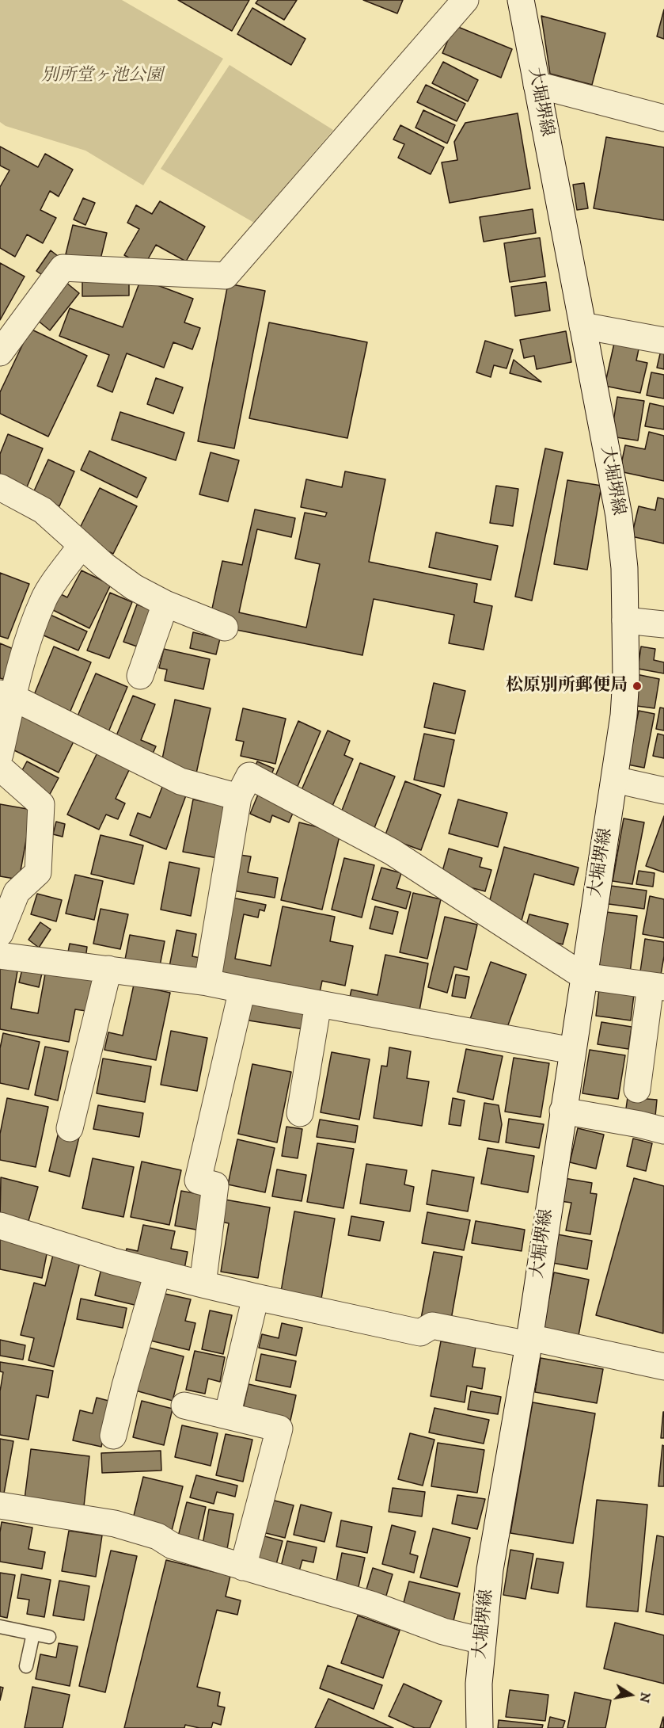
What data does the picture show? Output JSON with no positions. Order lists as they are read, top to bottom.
{
  "streets": {
    "street": ["大堀堺線"]
  },
  "parks": ["別所堂ヶ池公園"],
  "places": ["松原別所郵便局"],
  "north": "right"
}
